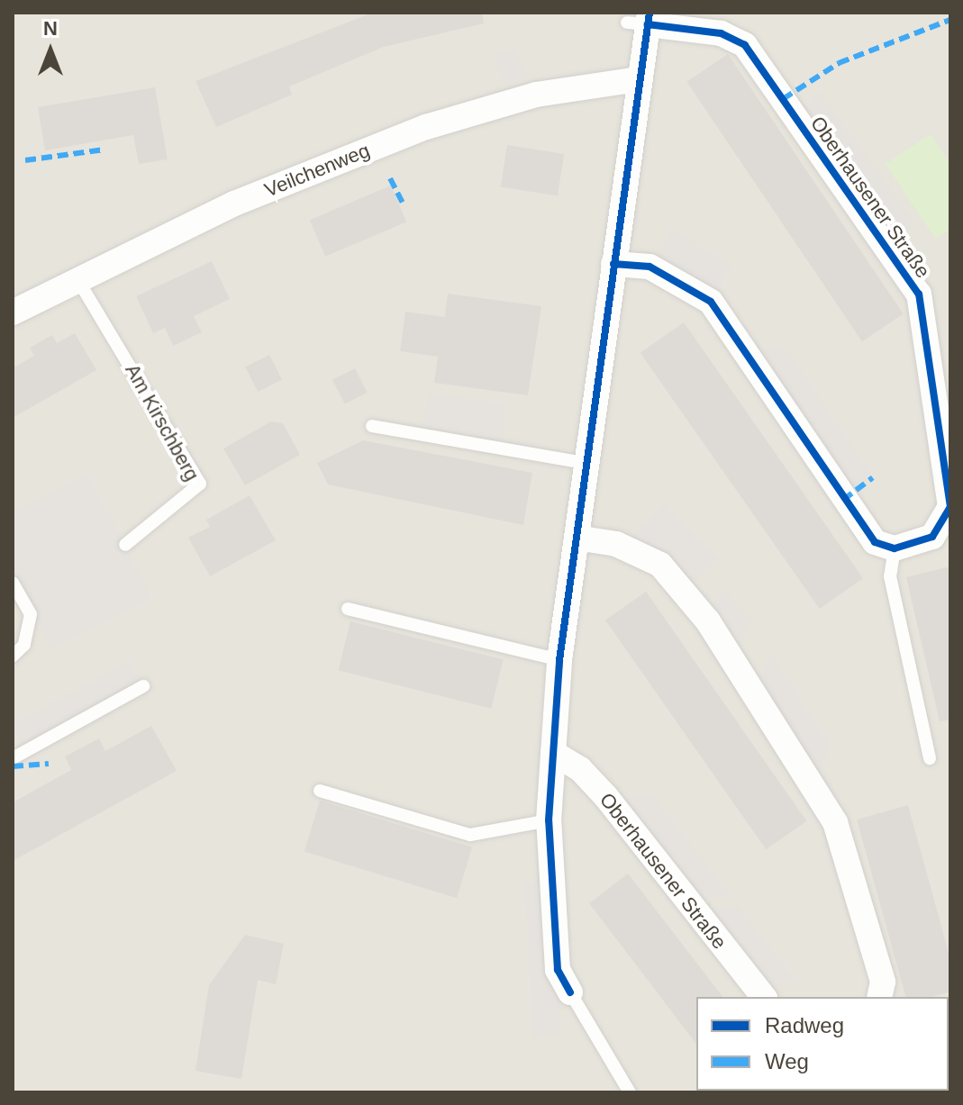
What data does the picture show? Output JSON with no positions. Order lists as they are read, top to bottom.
{
  "streets": {
    "street": ["Veilchenweg", "Oberhausener Straße"],
    "lane": ["Am Kirschberg"]
  },
  "crossings": [
    ["Veilchenweg", "Oberhausener Straße"],
    ["Veilchenweg", "Am Kirschberg"]
  ],
  "legend": ["Radweg", "Weg"],
  "north": "top"
}
